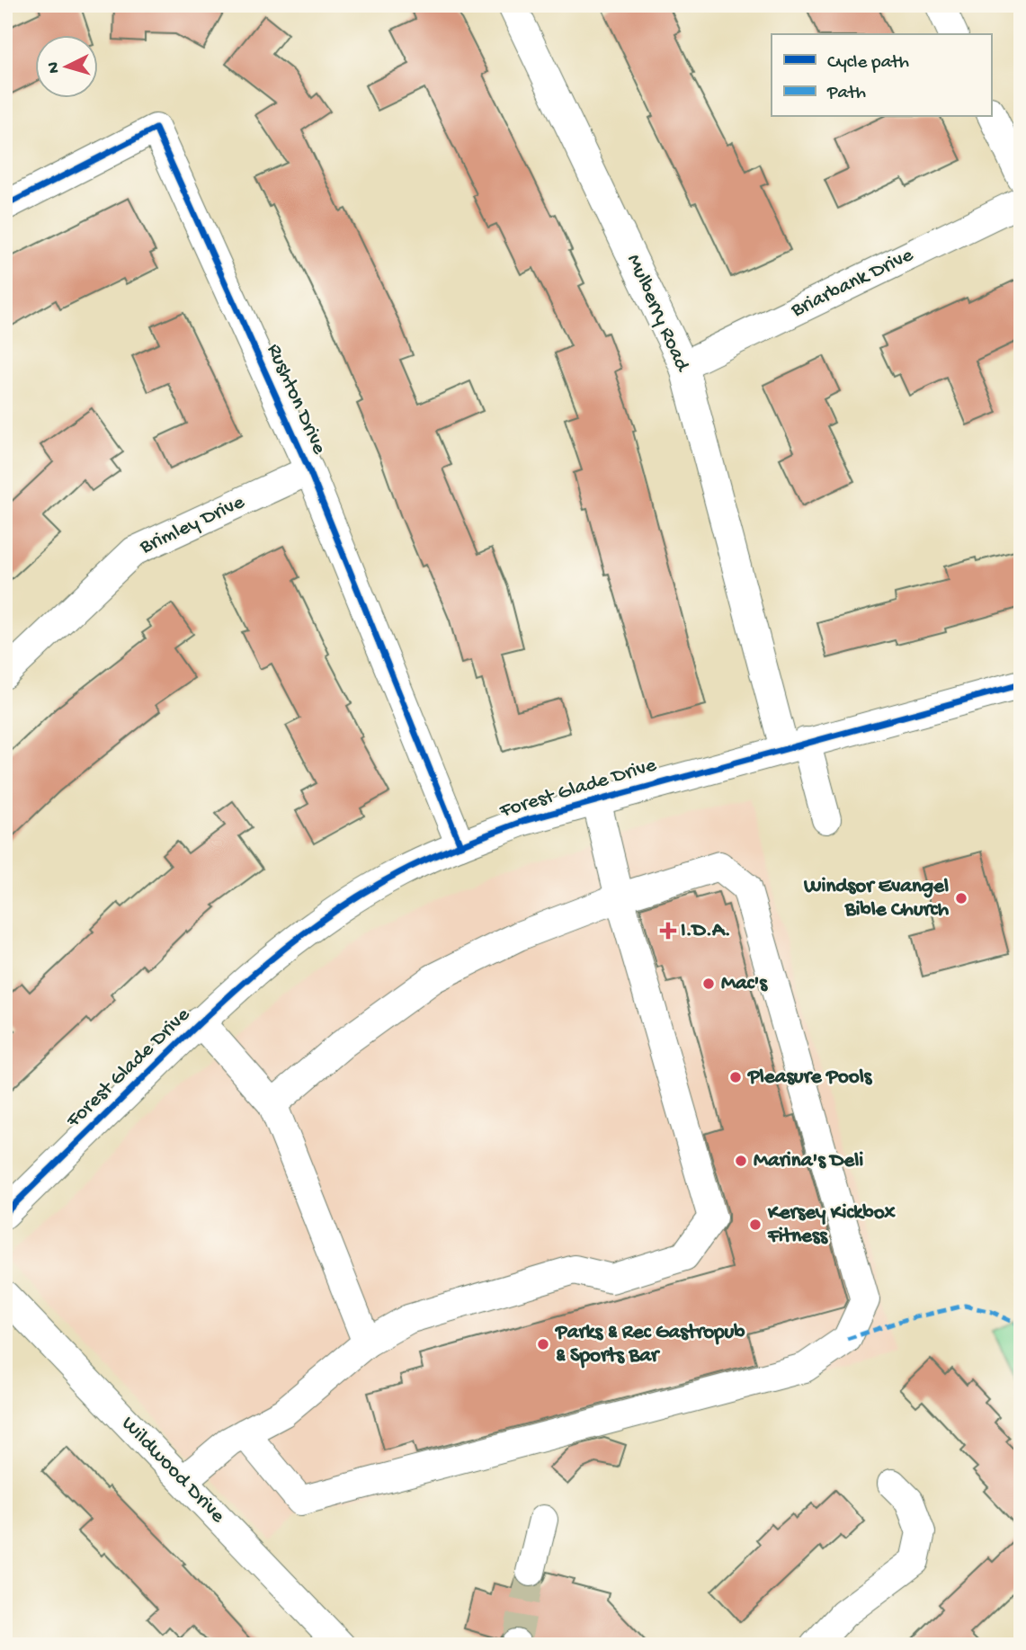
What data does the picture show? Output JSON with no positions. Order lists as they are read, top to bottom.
{
  "streets": {
    "street": [
      "Briarbank Drive",
      "Mulberry Road",
      "Rushton Drive",
      "Brimley Drive",
      "Forest Glade Drive",
      "Wildwood Drive"
    ]
  },
  "crossings": [
    ["Briarbank Drive", "Mulberry Road"],
    ["Mulberry Road", "Forest Glade Drive"],
    ["Rushton Drive", "Brimley Drive"],
    ["Rushton Drive", "Forest Glade Drive"]
  ],
  "places": {
    "other": [
      "Windsor Evangel Bible Church",
      "Mac's",
      "Pleasure Pools",
      "Marina's Deli",
      "Kersey Kickbox Fitness",
      "Parks & Rec Gastropub & Sports Bar"
    ],
    "health": ["I.D.A."]
  },
  "legend": ["Cycle path", "Path"],
  "north": "left"
}
